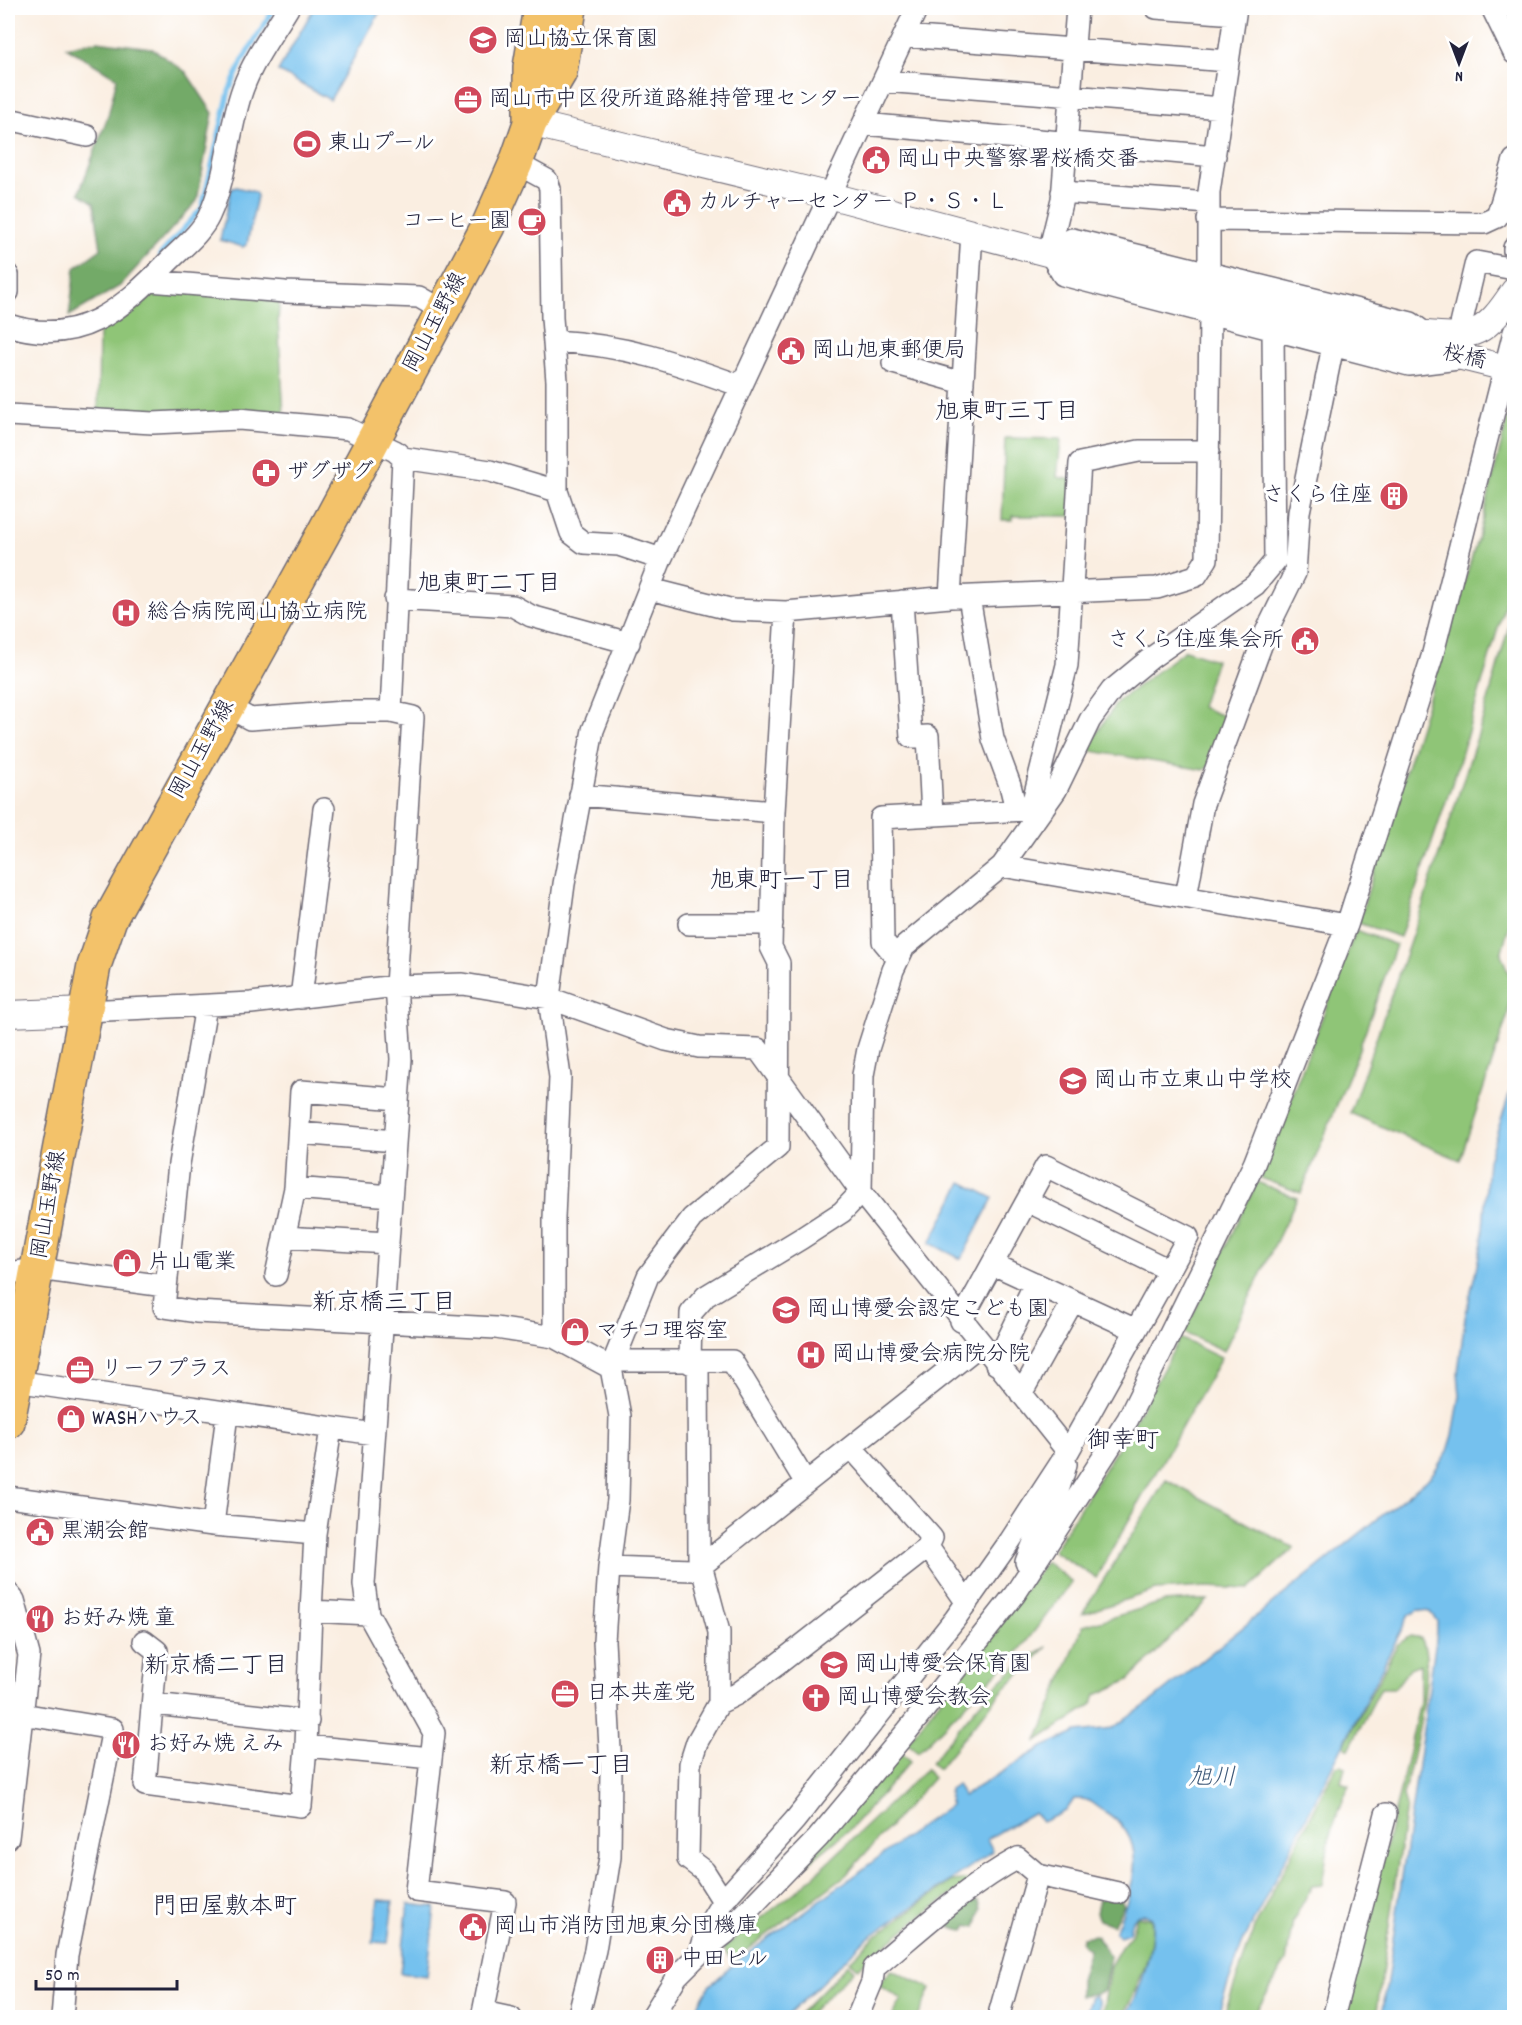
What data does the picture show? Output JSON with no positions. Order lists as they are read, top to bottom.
{
  "streets": {
    "main road": ["岡山玉野線"],
    "street": ["桜橋"]
  },
  "crossings": [
    ["岡山玉野線", "桜橋"]
  ],
  "districts": [
    "旭東町三丁目",
    "旭東町二丁目",
    "旭東町一丁目",
    "新京橋三丁目",
    "御幸町",
    "新京橋二丁目",
    "新京橋一丁目",
    "門田屋敷本町"
  ],
  "water": ["旭川"],
  "places": {
    "school or university": [
      "岡山協立保育園",
      "岡山市立東山中学校",
      "岡山博愛会認定こども園",
      "岡山博愛会保育園"
    ],
    "office": ["岡山市中区役所道路維持管理センター", "リーフプラス", "日本共産党"],
    "sports": ["東山プール"],
    "public building": [
      "岡山中央警察署桜橋交番",
      "カルチャーセンター Ｐ・Ｓ・Ｌ",
      "岡山旭東郵便局",
      "さくら住座集会所",
      "黒潮会館",
      "岡山市消防団旭東分団機庫"
    ],
    "cafe": ["コーヒー園"],
    "pharmacy": ["ザグザグ"],
    "building": ["さくら住座", "中田ビル"],
    "hospital": ["総合病院岡山協立病院", "岡山博愛会病院分院"],
    "shop": ["片山電業", "マチコ理容室", "WASHハウス"],
    "restaurant": ["お好み焼 童", "お好み焼 えみ"],
    "church": ["岡山博愛会教会"]
  },
  "scale_bar": "50 m",
  "north": "bottom"
}
